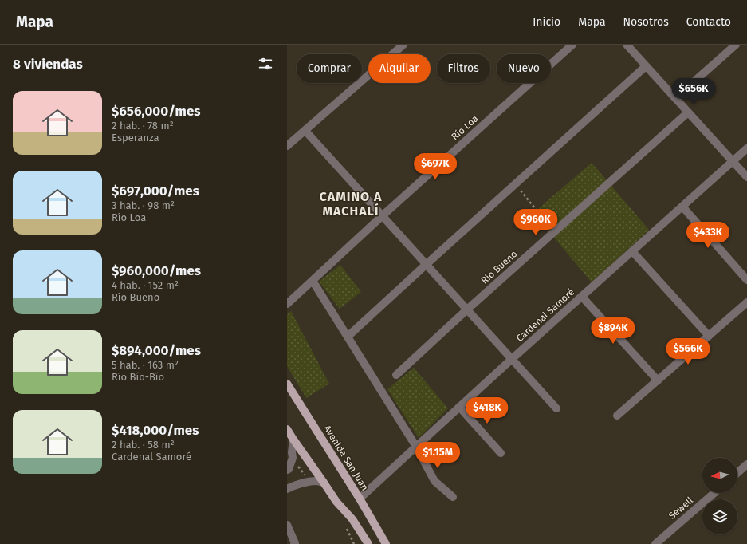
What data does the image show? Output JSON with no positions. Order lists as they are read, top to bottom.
{
  "streets": {
    "main road": ["Avenida San Juan"],
    "street": [
      "Río Loa",
      "Río Bueno",
      "Cardenal Samoré",
      "Sewell"
    ]
  },
  "crossings": [
    ["Cardenal Samoré", "Avenida San Juan"]
  ],
  "districts": ["CAMINO A MACHALÍ"],
  "north": "left",
  "page": {
    "header": "Mapa",
    "nav": [
      "Inicio",
      "Mapa",
      "Nosotros",
      "Contacto"
    ],
    "heading": "8 viviendas",
    "chip": [
      "Comprar",
      "Alquilar",
      "Filtros",
      "Nuevo"
    ],
    "price": [
      "$656K",
      "$697K",
      "$960K",
      "$433K",
      "$894K",
      "$566K",
      "$418K",
      "$1.15M"
    ],
    "list": [
      {
        "name": "$656,000/mes",
        "note": "2 hab. · 78 m² · Esperanza"
      },
      {
        "name": "$697,000/mes",
        "note": "3 hab. · 98 m² · Río Loa"
      },
      {
        "name": "$960,000/mes",
        "note": "4 hab. · 152 m² · Río Bueno"
      },
      {
        "name": "$894,000/mes",
        "note": "5 hab. · 163 m² · Río Bío-Bío"
      },
      {
        "name": "$418,000/mes",
        "note": "2 hab. · 58 m² · Cardenal Samoré"
      }
    ]
  }
}
